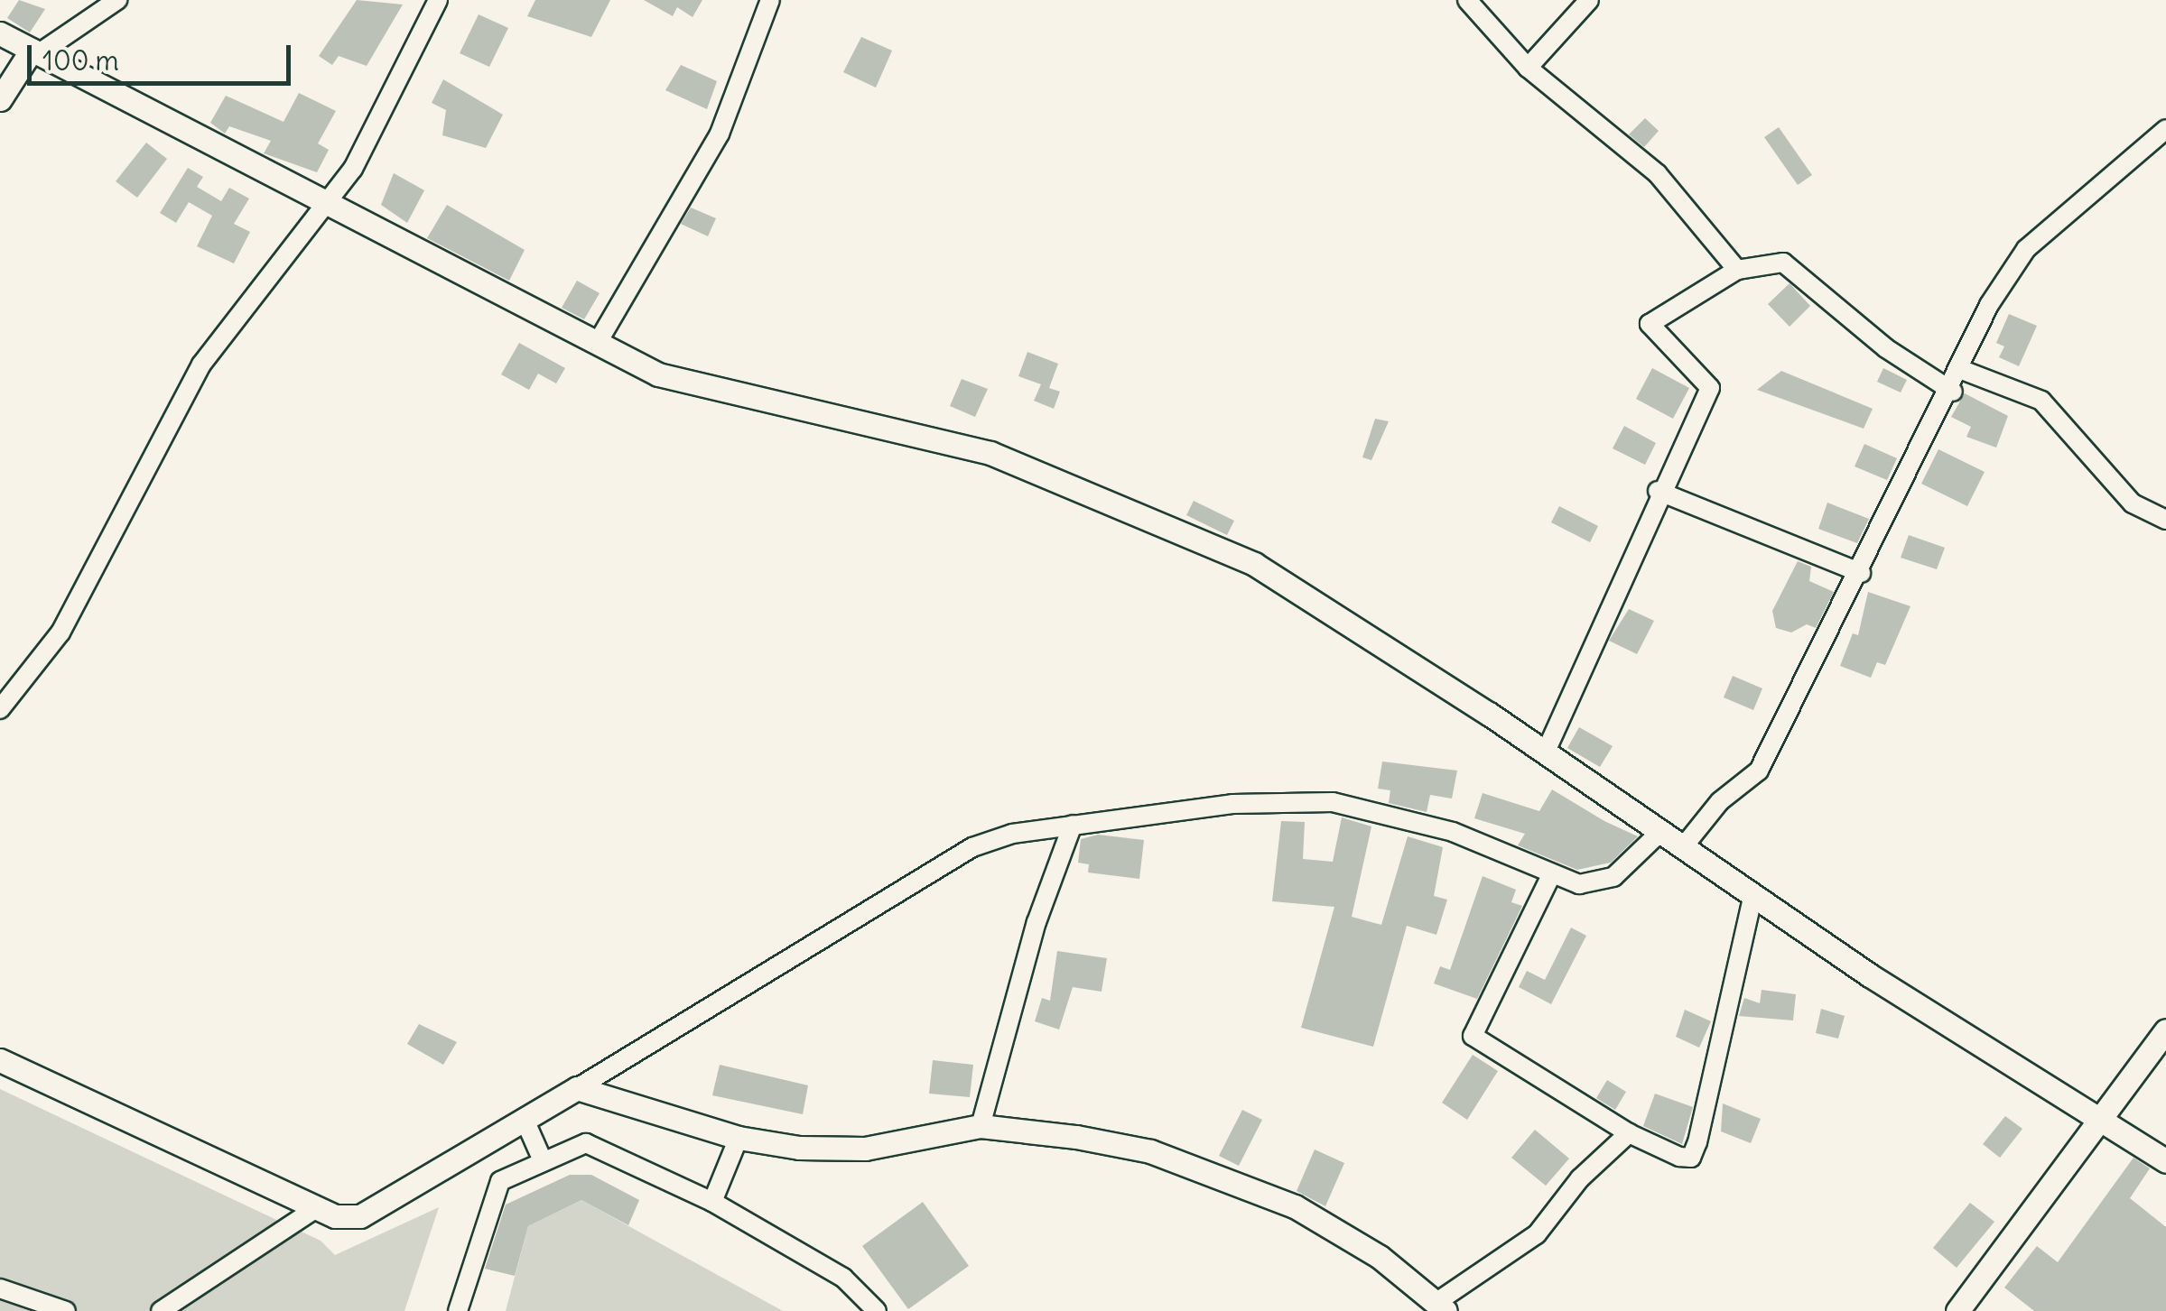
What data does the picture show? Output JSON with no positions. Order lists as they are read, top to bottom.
{
  "scale_bar": "100 m"
}
